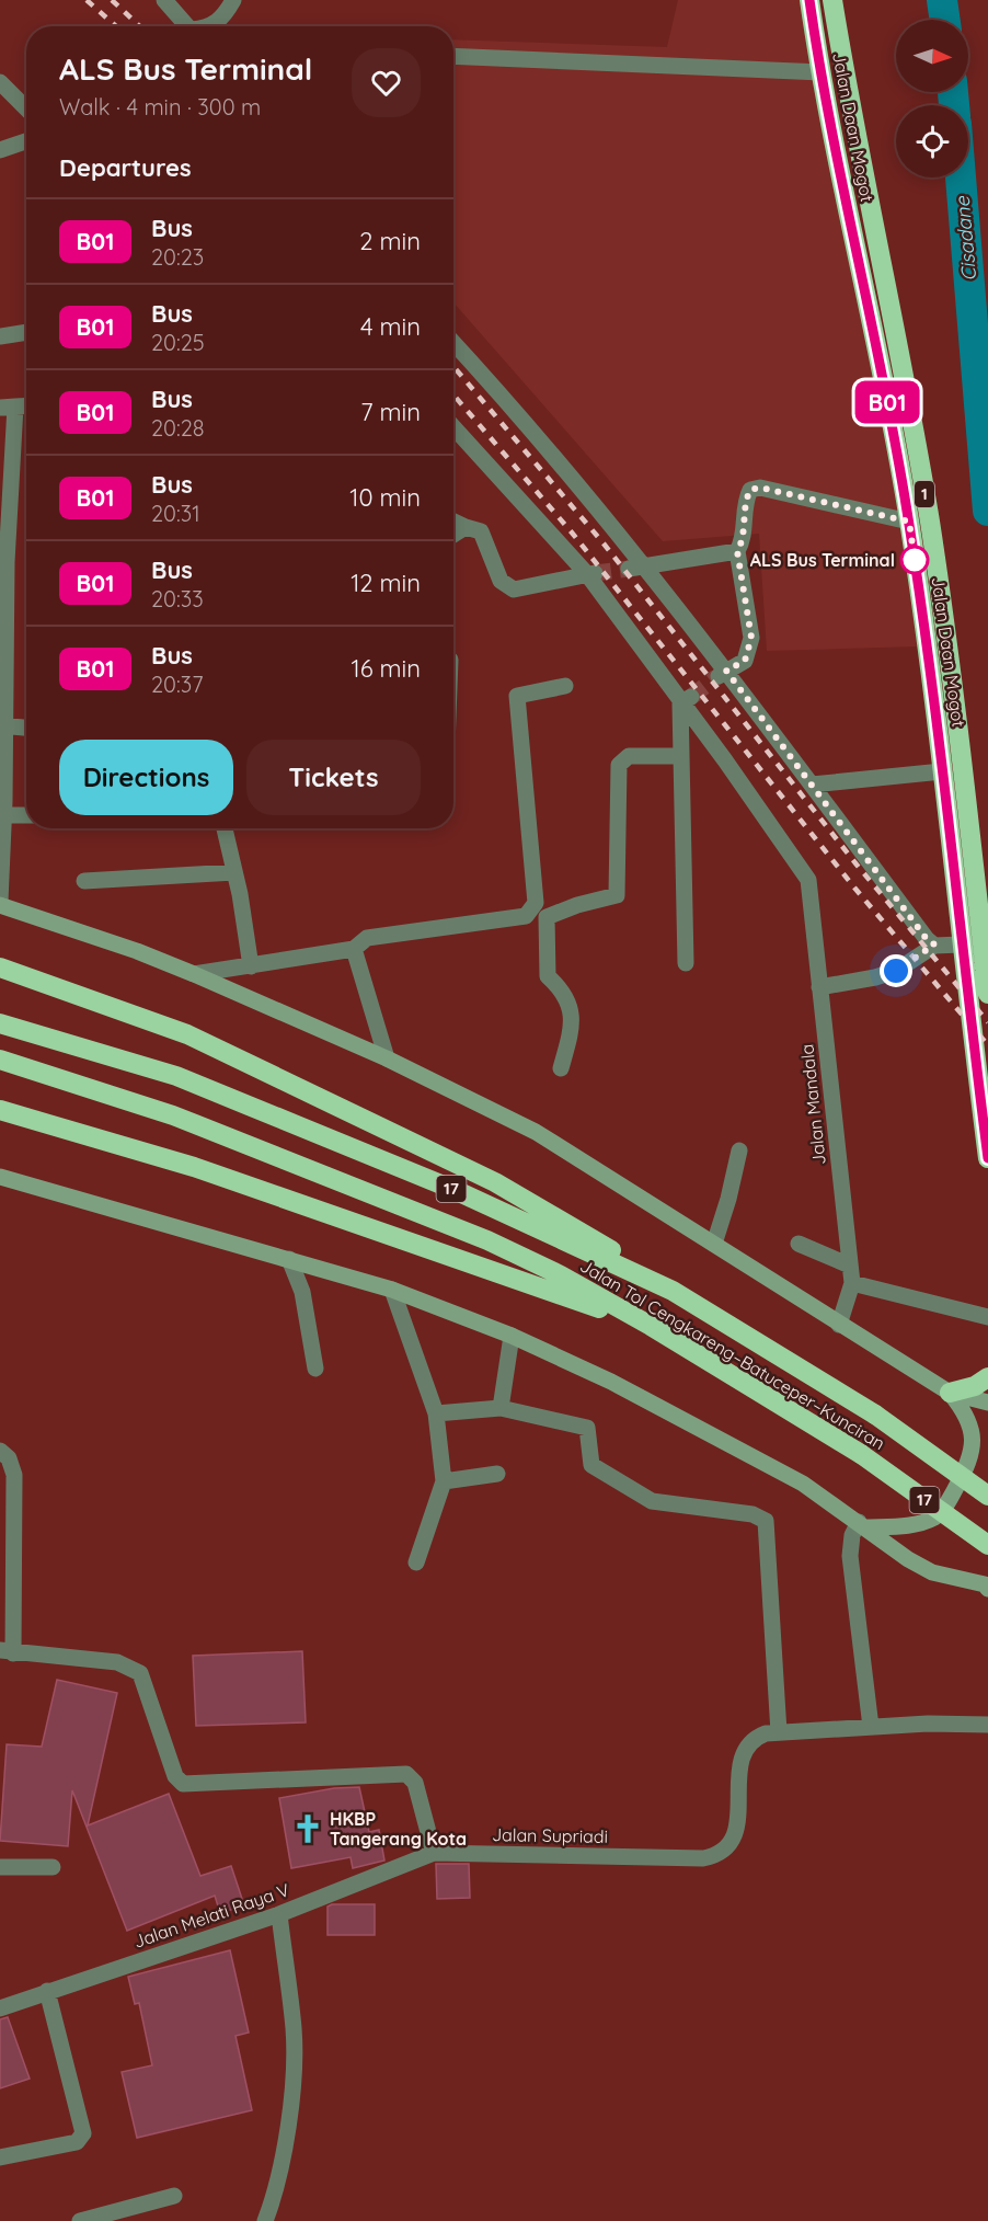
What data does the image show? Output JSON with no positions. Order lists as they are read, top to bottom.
{
  "streets": {
    "highway": [
      "Jalan Daan Mogot",
      "1",
      "17",
      "Jalan Tol Cengkareng–Batuceper–Kunciran"
    ],
    "street": ["Jalan Mandala", "Jalan Supriadi", "Jalan Melati Raya V"]
  },
  "crossings": [
    ["Jalan Supriadi", "Jalan Melati Raya V"]
  ],
  "water": ["Cisadane"],
  "places": {
    "other": ["ALS Bus Terminal"],
    "church": ["HKBP Tangerang Kota"]
  },
  "lines": ["bus line B01"],
  "north": "right",
  "page": {
    "on_map": "B01",
    "heading": [
      ["ALS Bus Terminal", "Walk · 4 min · 300 m"],
      "Departures"
    ],
    "list": [
      {
        "mark": "B01",
        "name": "Bus",
        "note": "20:23",
        "value": "2 min"
      },
      {
        "mark": "B01",
        "name": "Bus",
        "note": "20:25",
        "value": "4 min"
      },
      {
        "mark": "B01",
        "name": "Bus",
        "note": "20:28",
        "value": "7 min"
      },
      {
        "mark": "B01",
        "name": "Bus",
        "note": "20:31",
        "value": "10 min"
      },
      {
        "mark": "B01",
        "name": "Bus",
        "note": "20:33",
        "value": "12 min"
      },
      {
        "mark": "B01",
        "name": "Bus",
        "note": "20:37",
        "value": "16 min"
      }
    ],
    "buttons": ["Directions", "Tickets"]
  }
}
